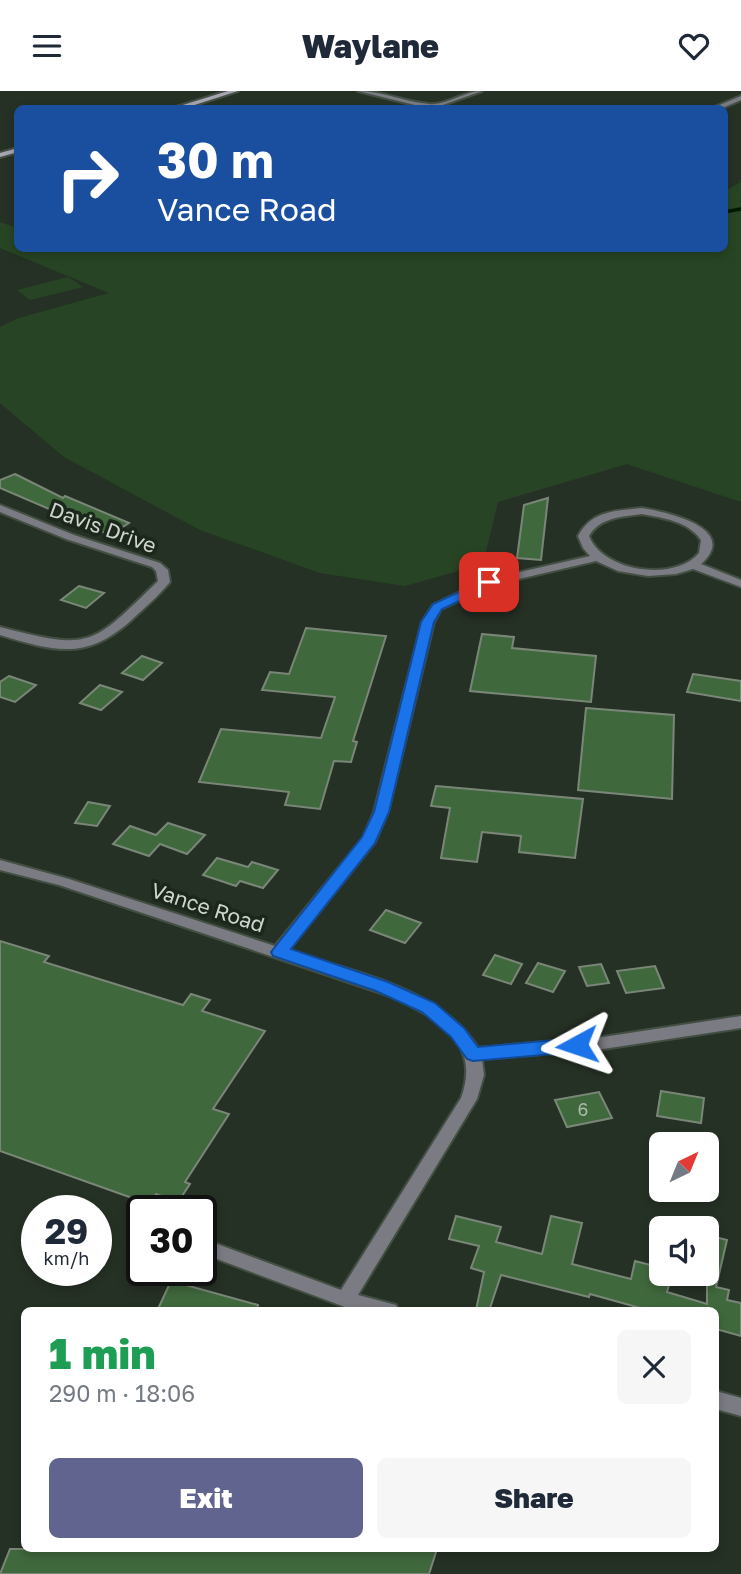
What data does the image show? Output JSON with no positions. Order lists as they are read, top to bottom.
{
  "streets": {
    "street": ["Davis Drive", "Vance Road"]
  },
  "house_numbers": ["6"],
  "north": "top right",
  "page": {
    "header": "Waylane",
    "turn": ["30 m", "Vance Road"],
    "speed": "29 km/h",
    "limit": "30",
    "heading": ["1 min", "290 m · 18:06"],
    "buttons": ["Exit", "Share"]
  }
}
